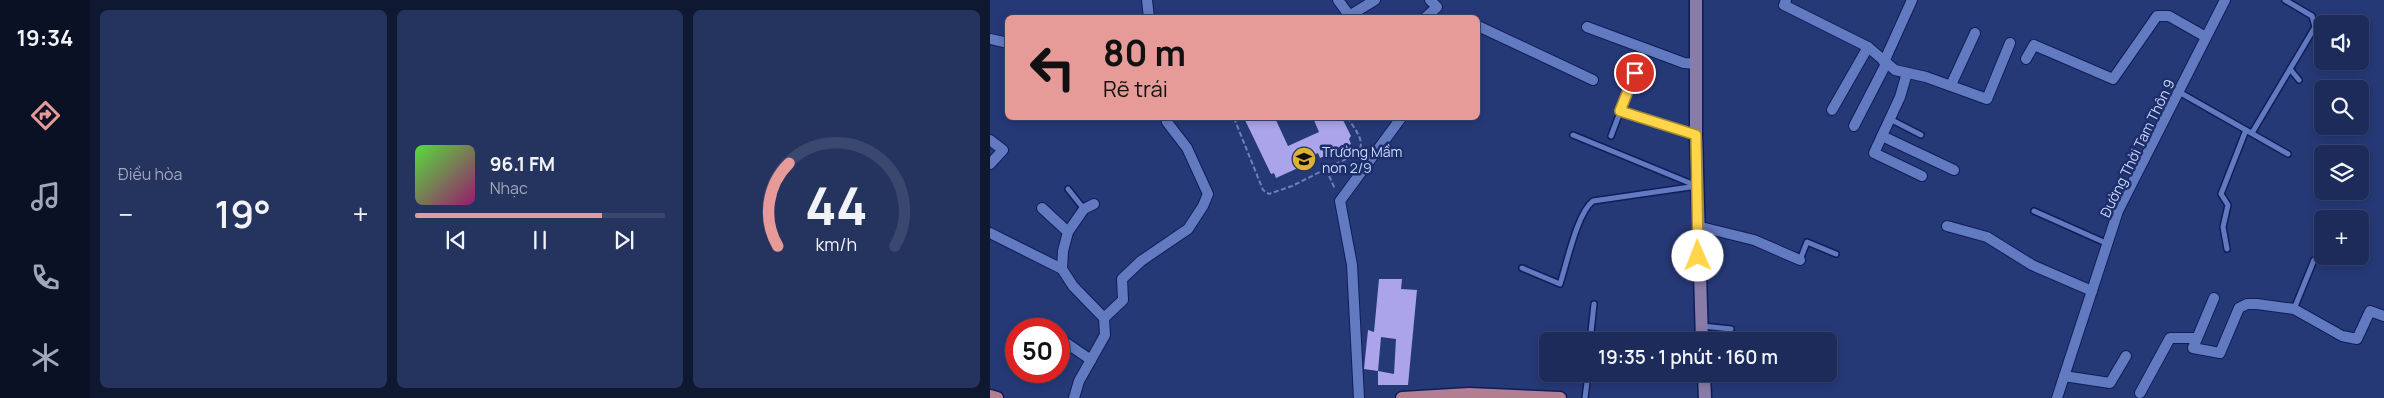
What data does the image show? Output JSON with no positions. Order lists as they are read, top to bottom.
{
  "streets": {
    "street": ["Đường Thời Tam Thôn 9"]
  },
  "places": {
    "school or university": ["Trường Mầm non 2/9"]
  },
  "page": {
    "tabs": "19:34",
    "tile": "Điều hòa",
    "map_buttons": "+",
    "turn": ["80 m", "Rẽ trái"],
    "song": ["96.1 FM", "Nhạc"],
    "heat": ["−", "19°", "+"],
    "limit": "50",
    "trip": "19:35 · 1 phút · 160 m",
    "gauge": ["44", "km/h"]
  }
}
